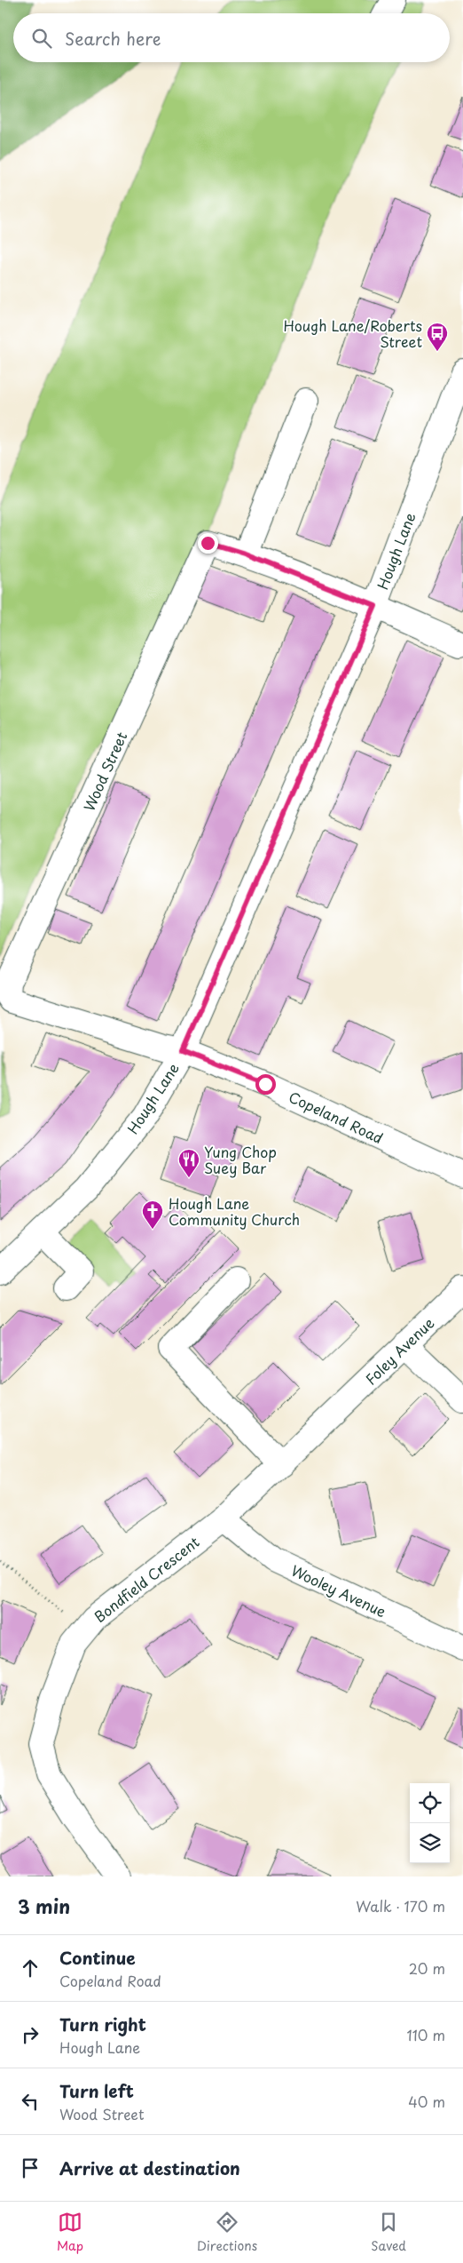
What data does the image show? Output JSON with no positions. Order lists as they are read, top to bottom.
{
  "streets": {
    "street": [
      "Hough Lane",
      "Wood Street",
      "Copeland Road",
      "Foley Avenue",
      "Bondfield Crescent",
      "Wooley Avenue"
    ]
  },
  "crossings": [
    ["Hough Lane", "Wood Street"],
    ["Hough Lane", "Copeland Road"],
    ["Wood Street", "Copeland Road"],
    ["Foley Avenue", "Bondfield Crescent"],
    ["Bondfield Crescent", "Wooley Avenue"]
  ],
  "places": {
    "bus stop": ["Hough Lane/Roberts Street"],
    "restaurant": ["Yung Chop Suey Bar"],
    "church": ["Hough Lane Community Church"]
  },
  "page": {
    "search": "Search here",
    "heading": ["3 min", "Walk · 170 m"],
    "list": [
      ["Continue", "Copeland Road", "20 m"],
      ["Turn right", "Hough Lane", "110 m"],
      ["Turn left", "Wood Street", "40 m"],
      "Arrive at destination"
    ],
    "nav": ["Map", "Directions", "Saved"]
  }
}
